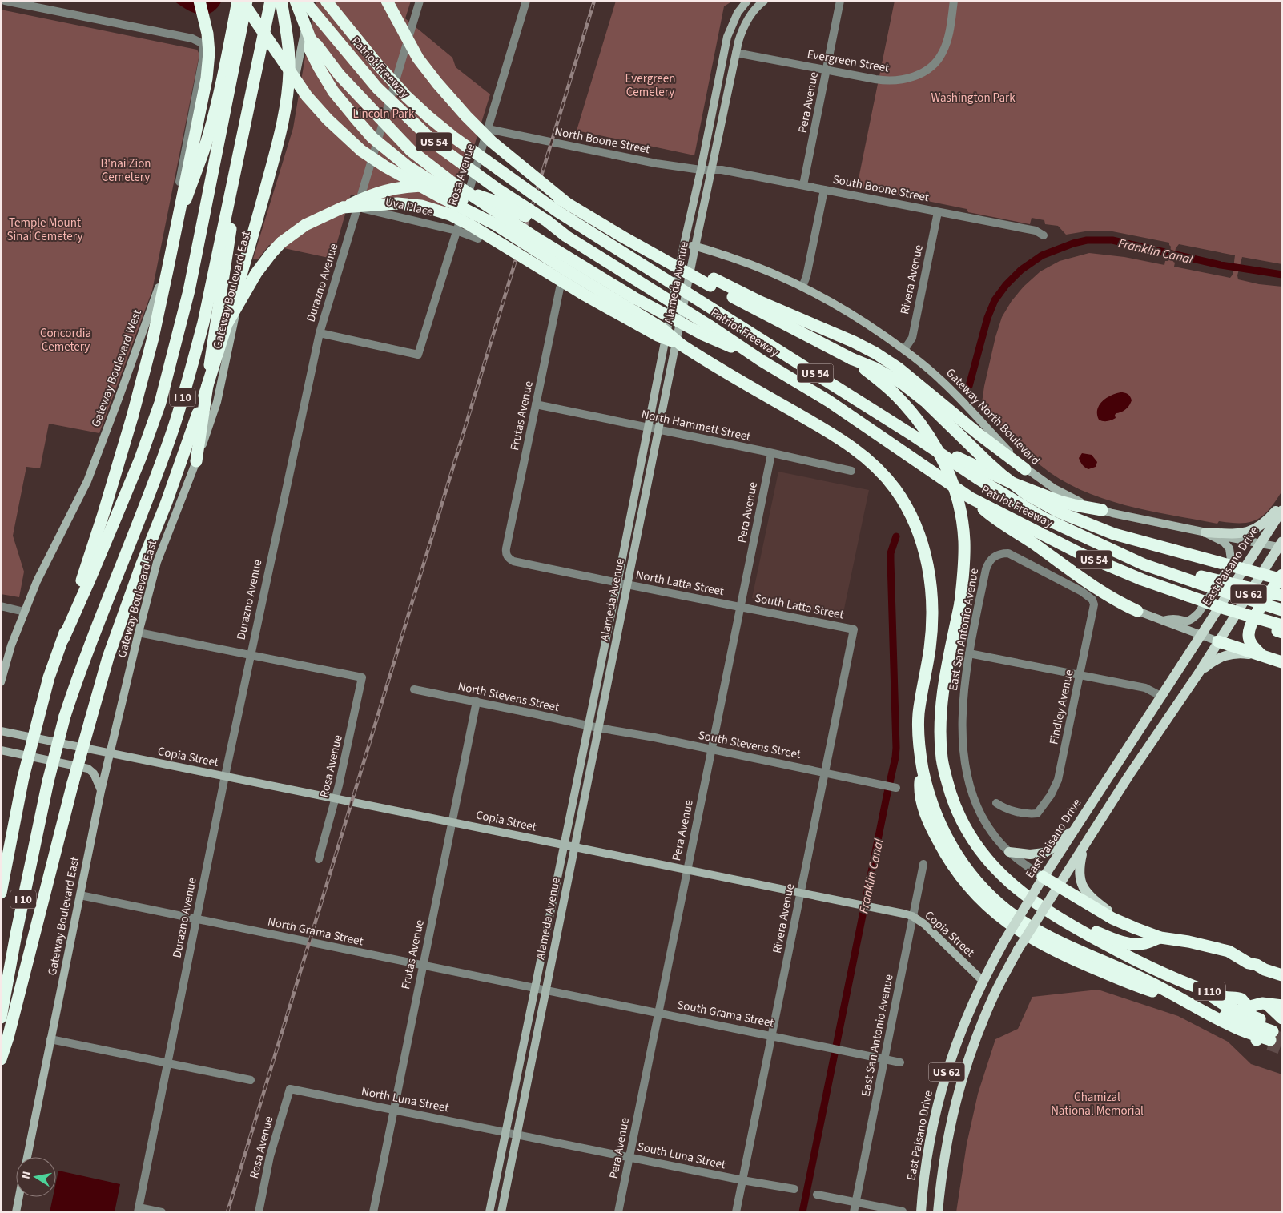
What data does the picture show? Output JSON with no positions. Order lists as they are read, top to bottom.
{
  "streets": {
    "highway": [
      "Patriot Freeway",
      "US 54",
      "I 10",
      "I 110"
    ],
    "main road": [
      "Alameda Avenue",
      "Gateway Boulevard East",
      "Gateway Boulevard West",
      "Gateway North Boulevard",
      "East Paisano Drive",
      "US 62",
      "Copia Street"
    ],
    "street": [
      "Evergreen Street",
      "Pera Avenue",
      "North Boone Street",
      "Rosa Avenue",
      "South Boone Street",
      "Uva Place",
      "Rivera Avenue",
      "Durazno Avenue",
      "Frutas Avenue",
      "North Hammett Street",
      "North Latta Street",
      "South Latta Street",
      "East San Antonio Avenue",
      "North Stevens Street",
      "Findley Avenue",
      "South Stevens Street",
      "North Grama Street",
      "South Grama Street",
      "North Luna Street",
      "South Luna Street"
    ]
  },
  "crossings": [
    ["Evergreen Street", "Pera Avenue"],
    ["Evergreen Street", "Alameda Avenue"],
    ["Pera Avenue", "South Boone Street"],
    ["Pera Avenue", "North Hammett Street"],
    ["Pera Avenue", "North Latta Street"],
    ["Pera Avenue", "South Latta Street"],
    ["Pera Avenue", "South Stevens Street"],
    ["Pera Avenue", "Copia Street"],
    ["Pera Avenue", "South Grama Street"],
    ["Pera Avenue", "South Luna Street"],
    ["North Boone Street", "Rosa Avenue"],
    ["North Boone Street", "South Boone Street"],
    ["North Boone Street", "Alameda Avenue"],
    ["Rosa Avenue", "Uva Place"],
    ["Rosa Avenue", "Durazno Avenue"],
    ["Rosa Avenue", "Copia Street"],
    ["Rosa Avenue", "North Luna Street"],
    ["South Boone Street", "Rivera Avenue"],
    ["South Boone Street", "Alameda Avenue"],
    ["Uva Place", "Durazno Avenue"],
    ["Rivera Avenue", "Gateway North Boulevard"],
    ["Rivera Avenue", "South Latta Street"],
    ["Rivera Avenue", "South Stevens Street"],
    ["Rivera Avenue", "Copia Street"],
    ["Rivera Avenue", "South Grama Street"],
    ["Rivera Avenue", "South Luna Street"],
    ["Durazno Avenue", "Copia Street"],
    ["Durazno Avenue", "North Grama Street"],
    ["Alameda Avenue", "Gateway North Boulevard"],
    ["Alameda Avenue", "North Hammett Street"],
    ["Alameda Avenue", "North Latta Street"],
    ["Alameda Avenue", "North Stevens Street"],
    ["Alameda Avenue", "South Stevens Street"],
    ["Alameda Avenue", "Copia Street"],
    ["Alameda Avenue", "North Grama Street"],
    ["Alameda Avenue", "South Grama Street"],
    ["Alameda Avenue", "North Luna Street"],
    ["Alameda Avenue", "South Luna Street"],
    ["Gateway Boulevard East", "Copia Street"],
    ["Gateway Boulevard East", "North Grama Street"],
    ["Frutas Avenue", "North Hammett Street"],
    ["Frutas Avenue", "North Latta Street"],
    ["Frutas Avenue", "North Stevens Street"],
    ["Frutas Avenue", "Copia Street"],
    ["Frutas Avenue", "North Grama Street"],
    ["Frutas Avenue", "North Luna Street"],
    ["Gateway North Boulevard", "East Paisano Drive"],
    ["Gateway North Boulevard", "US 62"],
    ["East Paisano Drive", "East San Antonio Avenue"],
    ["East Paisano Drive", "Copia Street"],
    ["North Latta Street", "South Latta Street"],
    ["East San Antonio Avenue", "Findley Avenue"],
    ["East San Antonio Avenue", "Copia Street"],
    ["East San Antonio Avenue", "South Grama Street"],
    ["North Stevens Street", "South Stevens Street"],
    ["North Grama Street", "South Grama Street"],
    ["North Luna Street", "South Luna Street"]
  ],
  "water": ["Franklin Canal"],
  "parks": [
    "Evergreen Cemetery",
    "Washington Park",
    "Lincoln Park",
    "B'nai Zion Cemetery",
    "Temple Mount Sinai Cemetery",
    "Concordia Cemetery",
    "Chamizal National Memorial"
  ],
  "north": "left"
}
